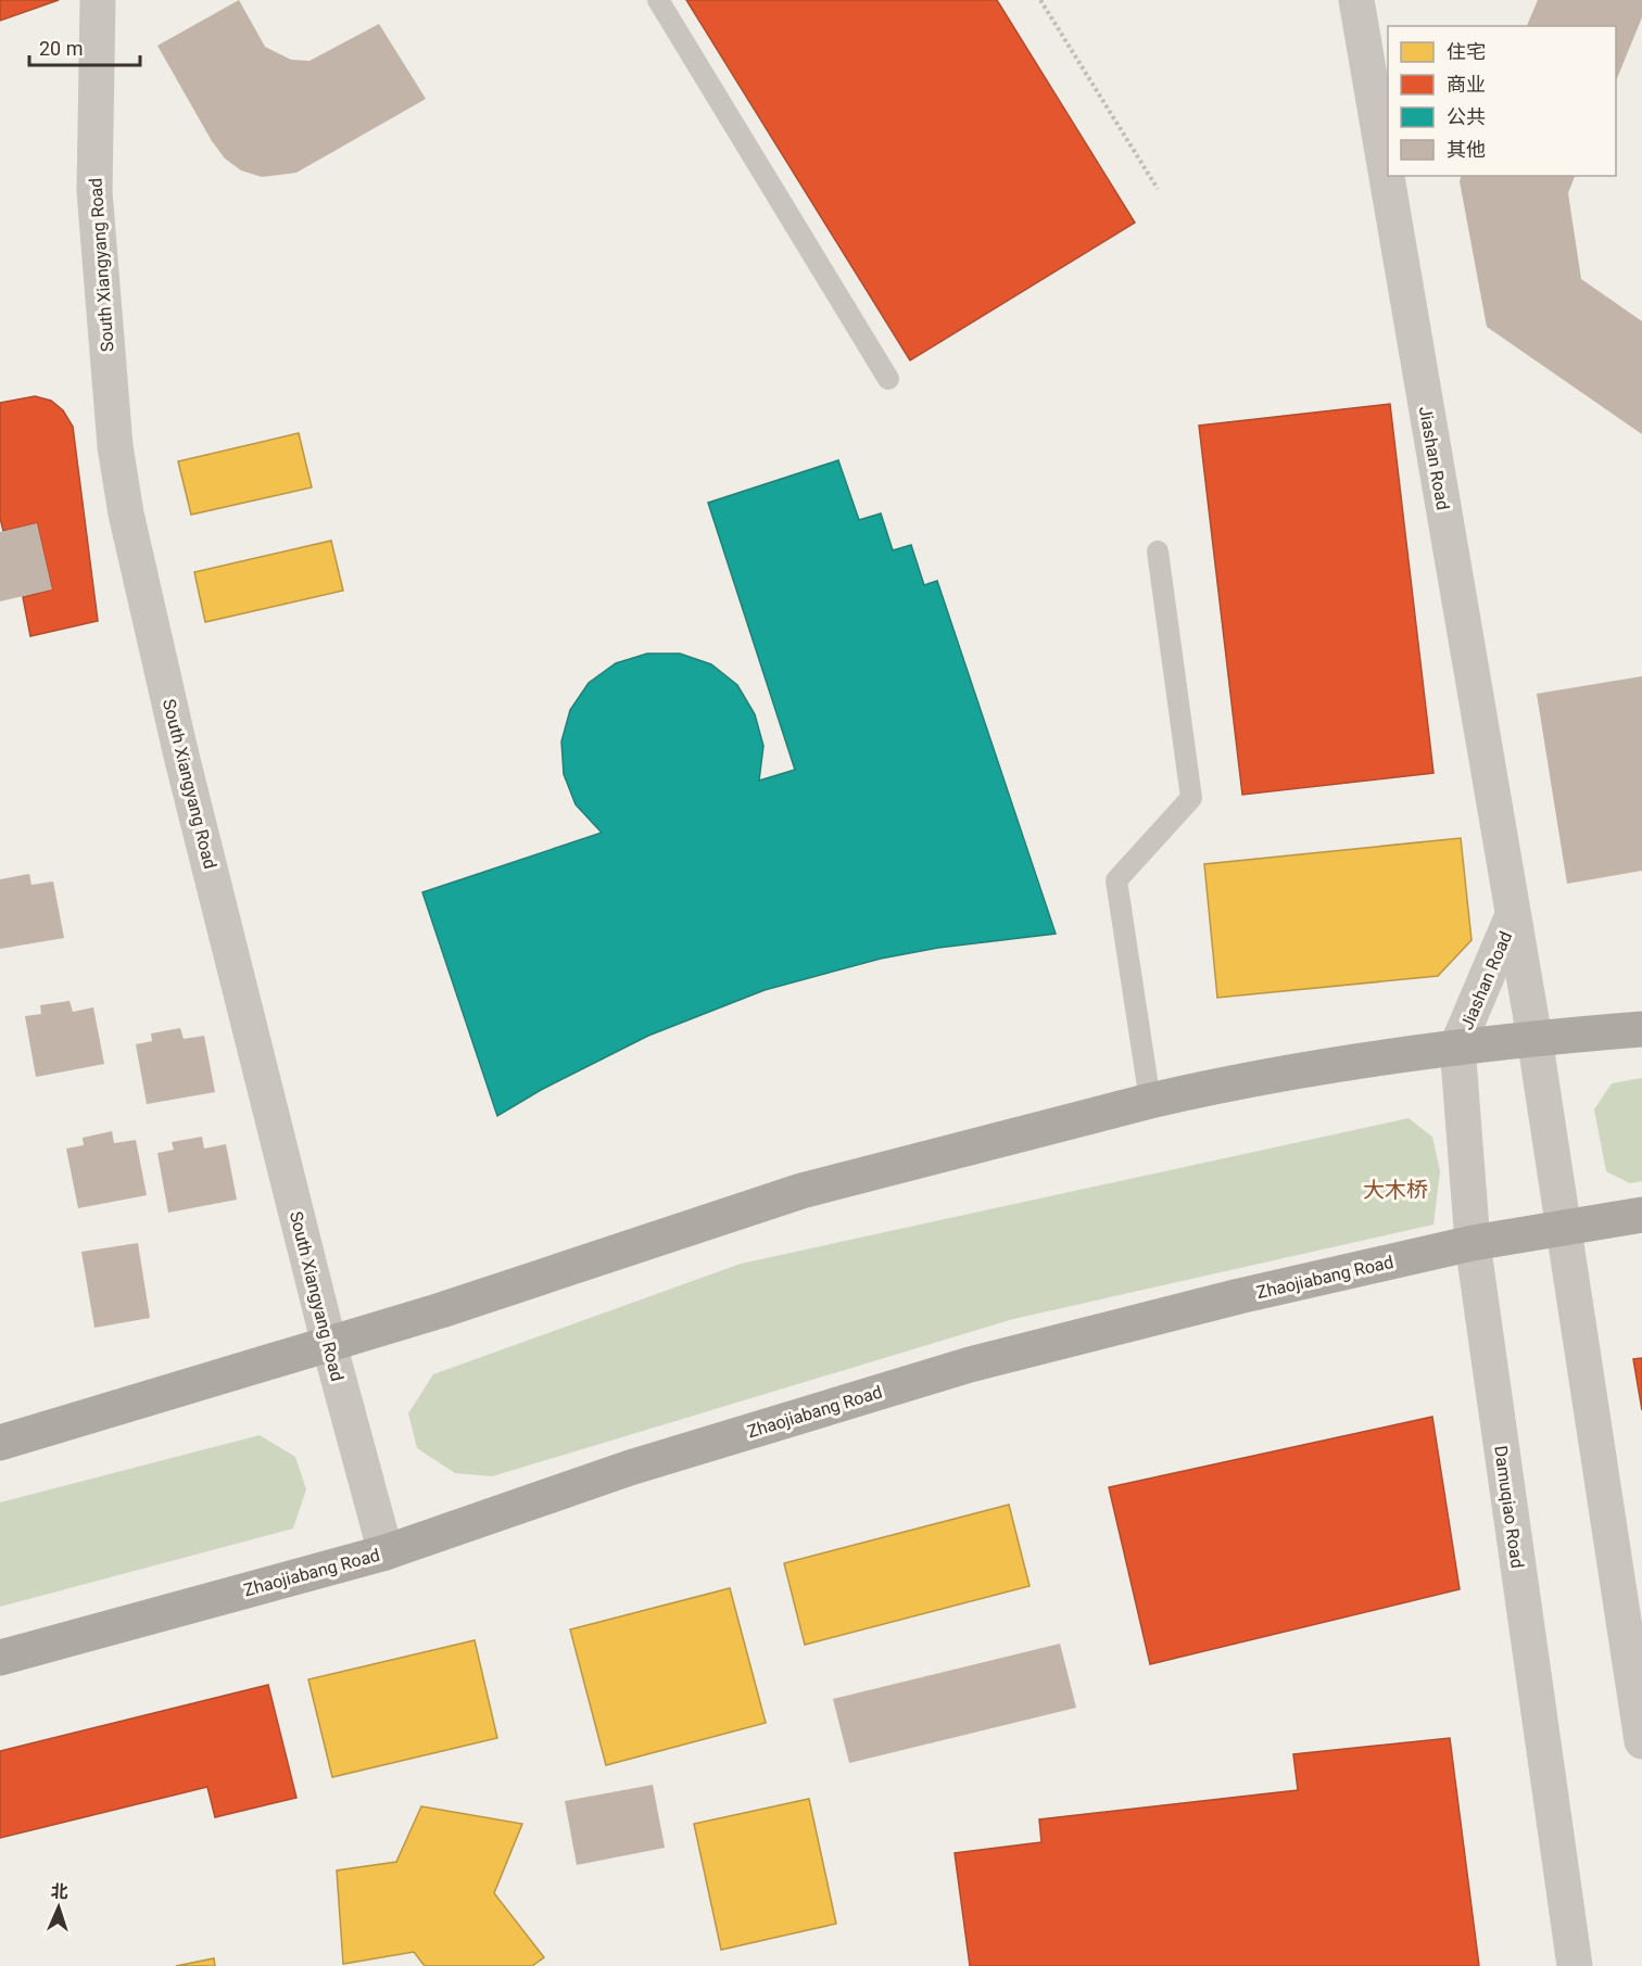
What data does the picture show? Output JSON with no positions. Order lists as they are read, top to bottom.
{
  "streets": {
    "main road": ["Zhaojiabang Road"],
    "street": ["South Xiangyang Road", "Jiashan Road", "Damuqiao Road"]
  },
  "crossings": [
    ["South Xiangyang Road", "Zhaojiabang Road"],
    ["Jiashan Road", "Damuqiao Road"],
    ["Zhaojiabang Road", "Damuqiao Road"]
  ],
  "districts": ["大木桥"],
  "legend": [
    "住宅",
    "商业",
    "公共",
    "其他"
  ],
  "scale_bar": "20 m",
  "north": "top"
}
